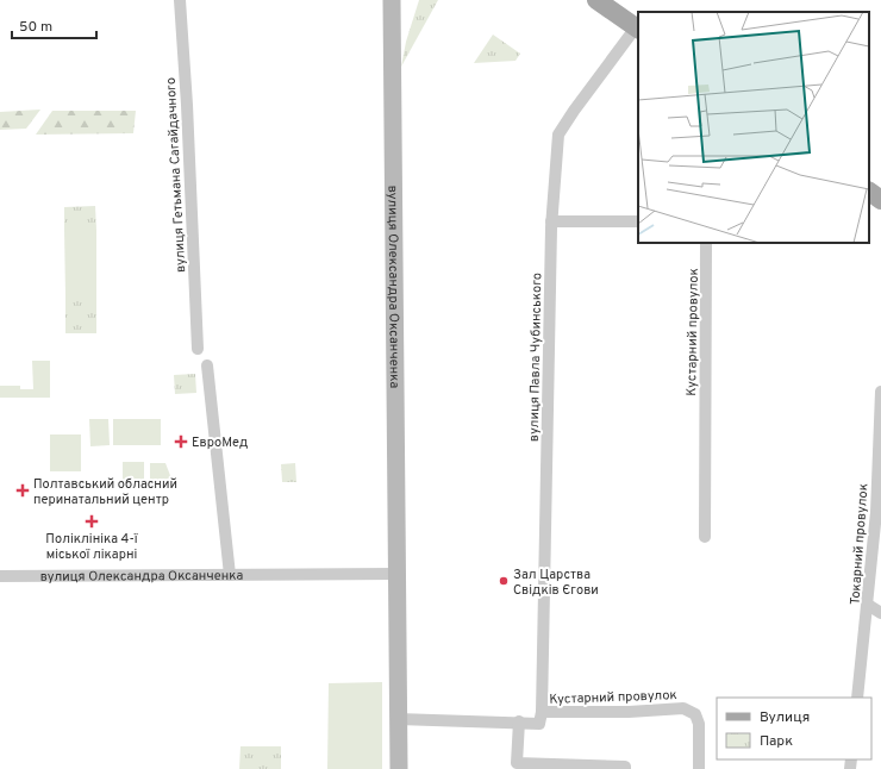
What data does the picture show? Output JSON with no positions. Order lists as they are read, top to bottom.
{
  "streets": {
    "main road": ["вулиця Олександра Оксанченка"],
    "street": [
      "вулиця Гетьмана Сагайдачного",
      "Кустарний провулок",
      "вулиця Павла Чубинського",
      "Токарний провулок"
    ]
  },
  "crossings": [
    ["вулиця Олександра Оксанченка", "Кустарний провулок"],
    ["Кустарний провулок", "вулиця Павла Чубинського"]
  ],
  "places": {
    "health": ["ЕвроМед", "Полтавський обласний перинатальний центр", "Поліклініка 4-ї міської лікарні"],
    "other": ["Зал Царства Cвідків Єгови"]
  },
  "legend": ["Вулиця", "Парк"],
  "scale_bar": "50 m"
}
